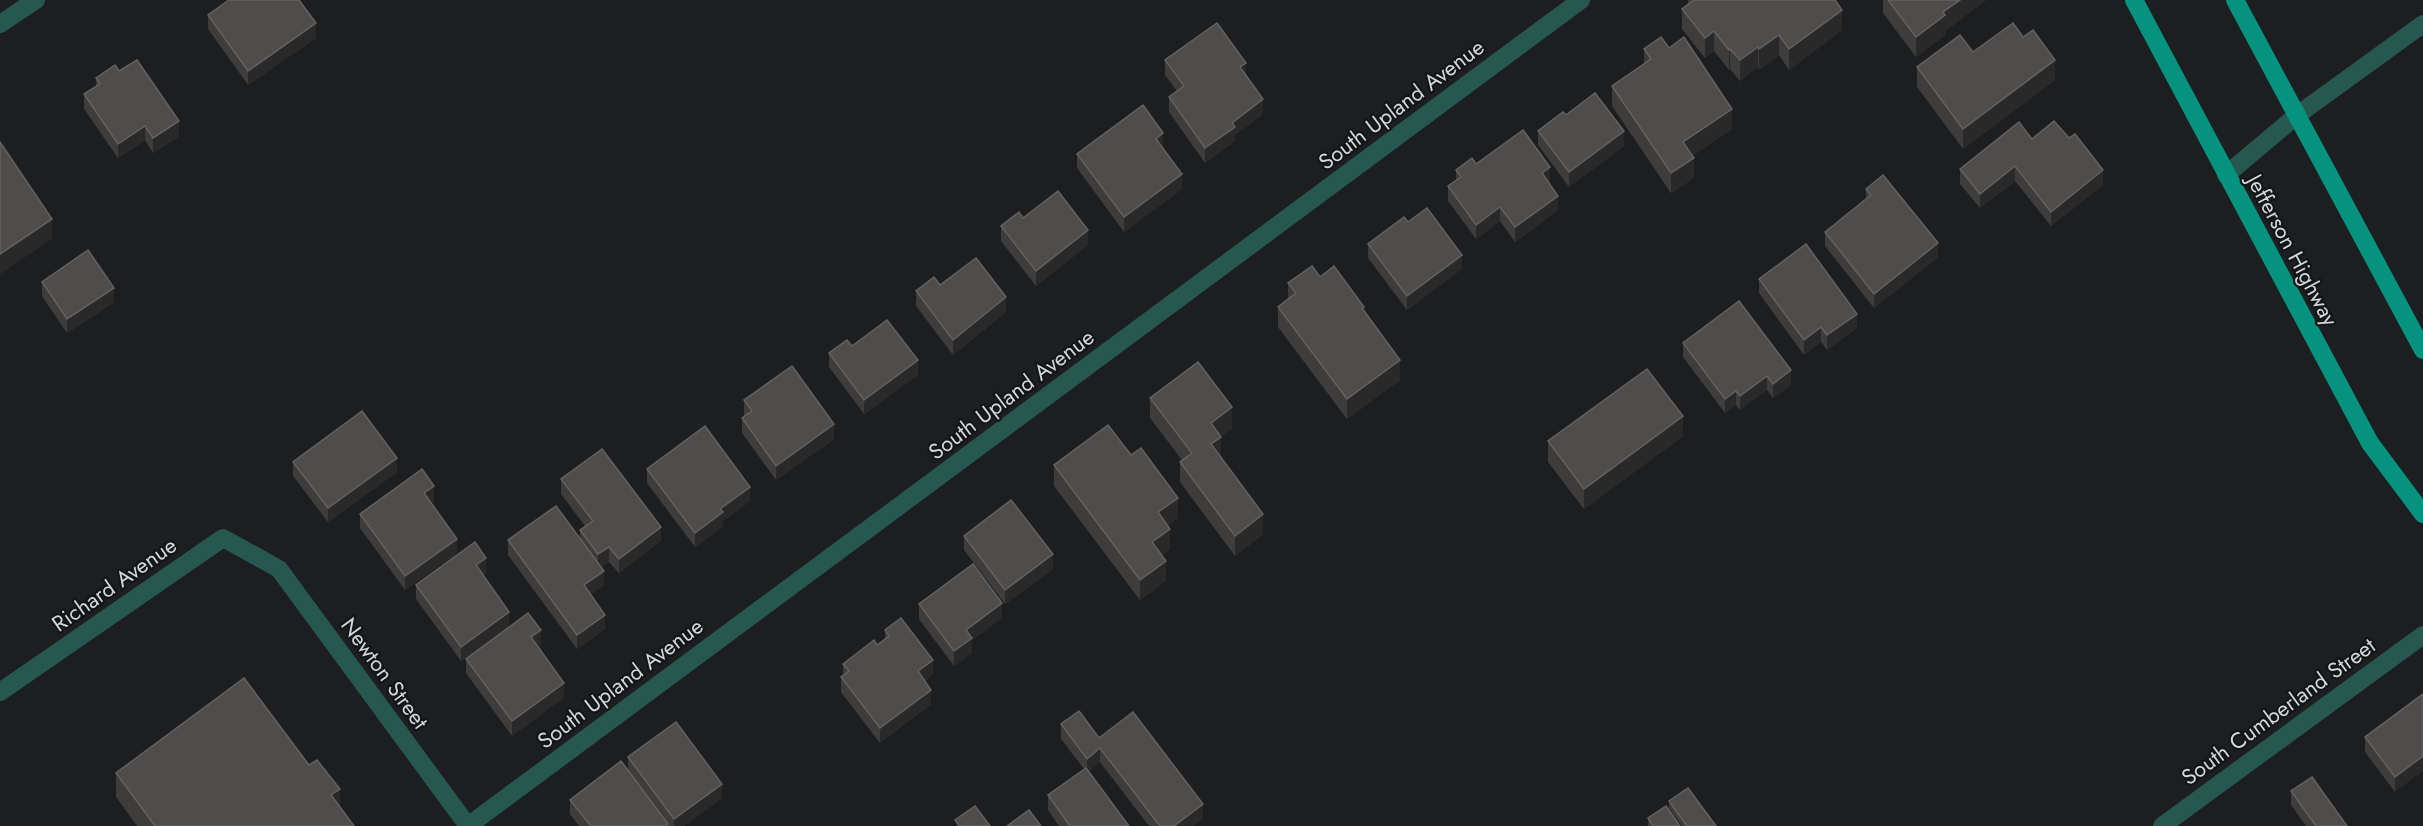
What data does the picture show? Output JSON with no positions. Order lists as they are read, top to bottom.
{
  "streets": {
    "main road": ["Jefferson Highway"],
    "street": [
      "South Upland Avenue",
      "Richard Avenue",
      "Newton Street",
      "South Cumberland Street"
    ]
  },
  "crossings": [
    ["South Upland Avenue", "Newton Street"],
    ["Richard Avenue", "Newton Street"]
  ]
}
